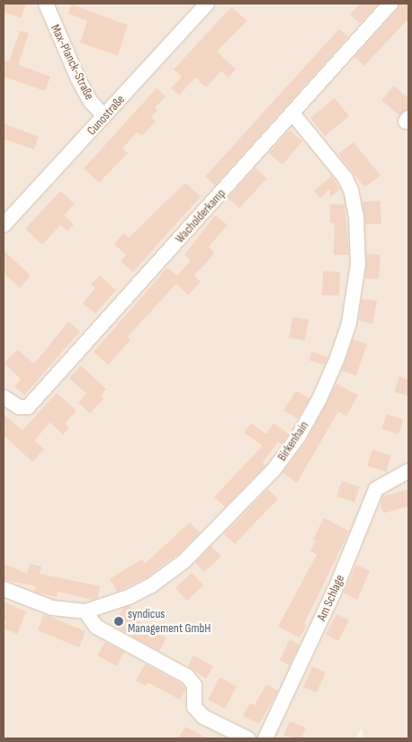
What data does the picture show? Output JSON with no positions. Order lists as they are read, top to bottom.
{
  "streets": {
    "street": [
      "Max-Planck-Straße",
      "Cunostraße",
      "Wacholderkamp",
      "Birkenhain",
      "Am Schlage"
    ]
  },
  "crossings": [
    ["Max-Planck-Straße", "Cunostraße"],
    ["Wacholderkamp", "Birkenhain"]
  ],
  "places": ["syndicus Management GmbH"]
}
